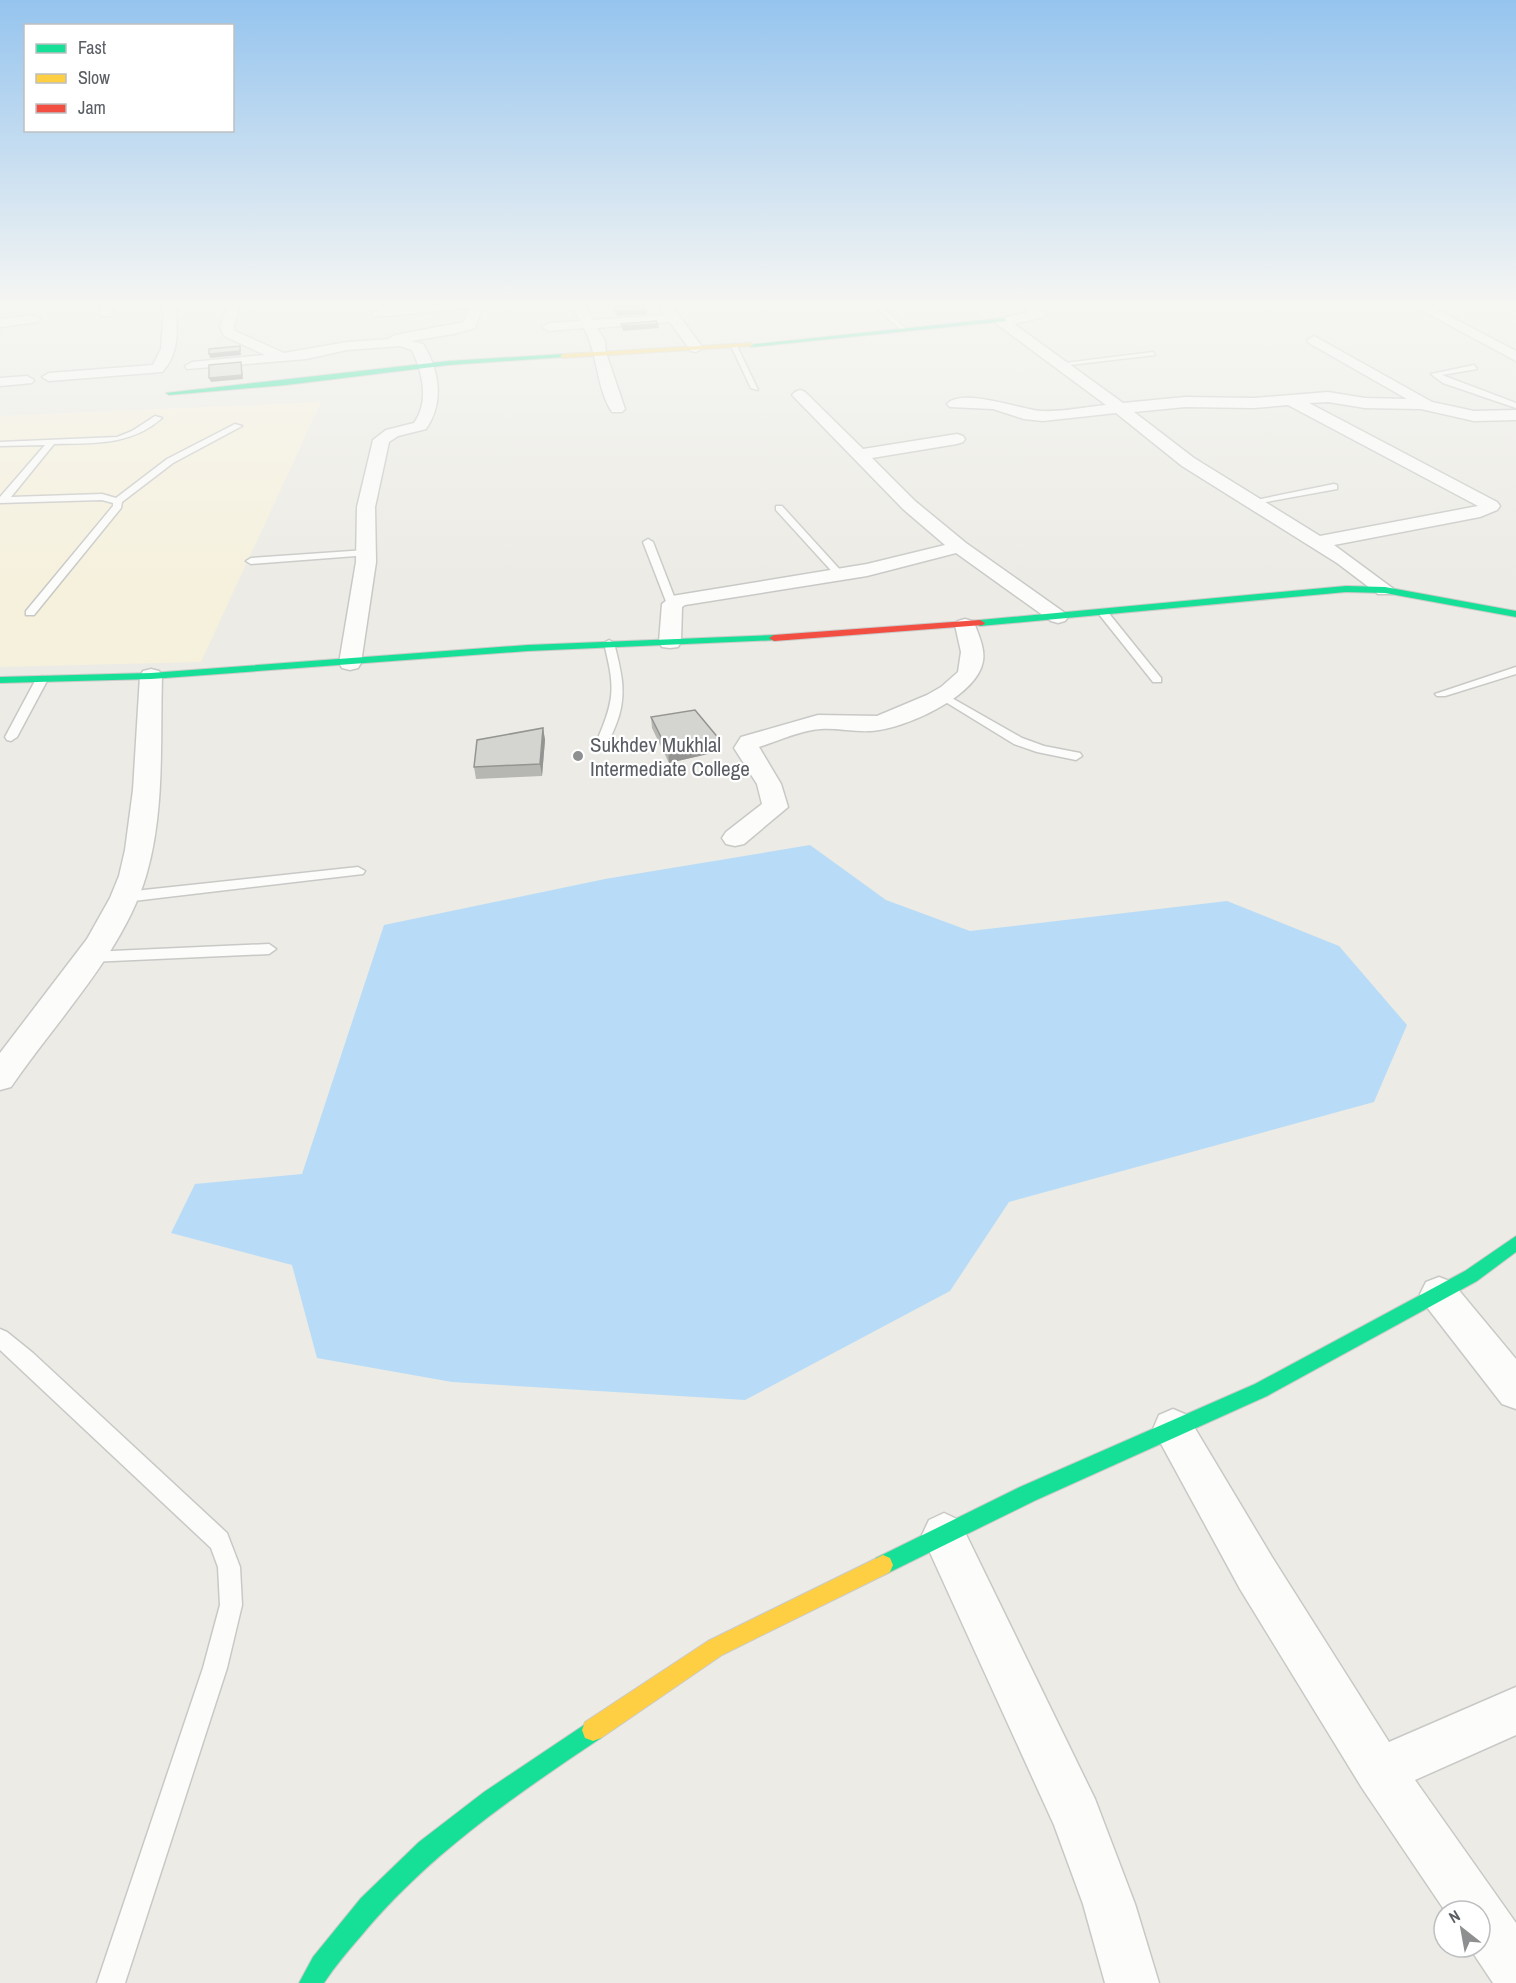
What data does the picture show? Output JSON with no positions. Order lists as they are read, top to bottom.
{
  "places": ["Sukhdev Mukhlal Intermediate College"],
  "legend": ["Fast", "Slow", "Jam"],
  "north": "top left"
}
